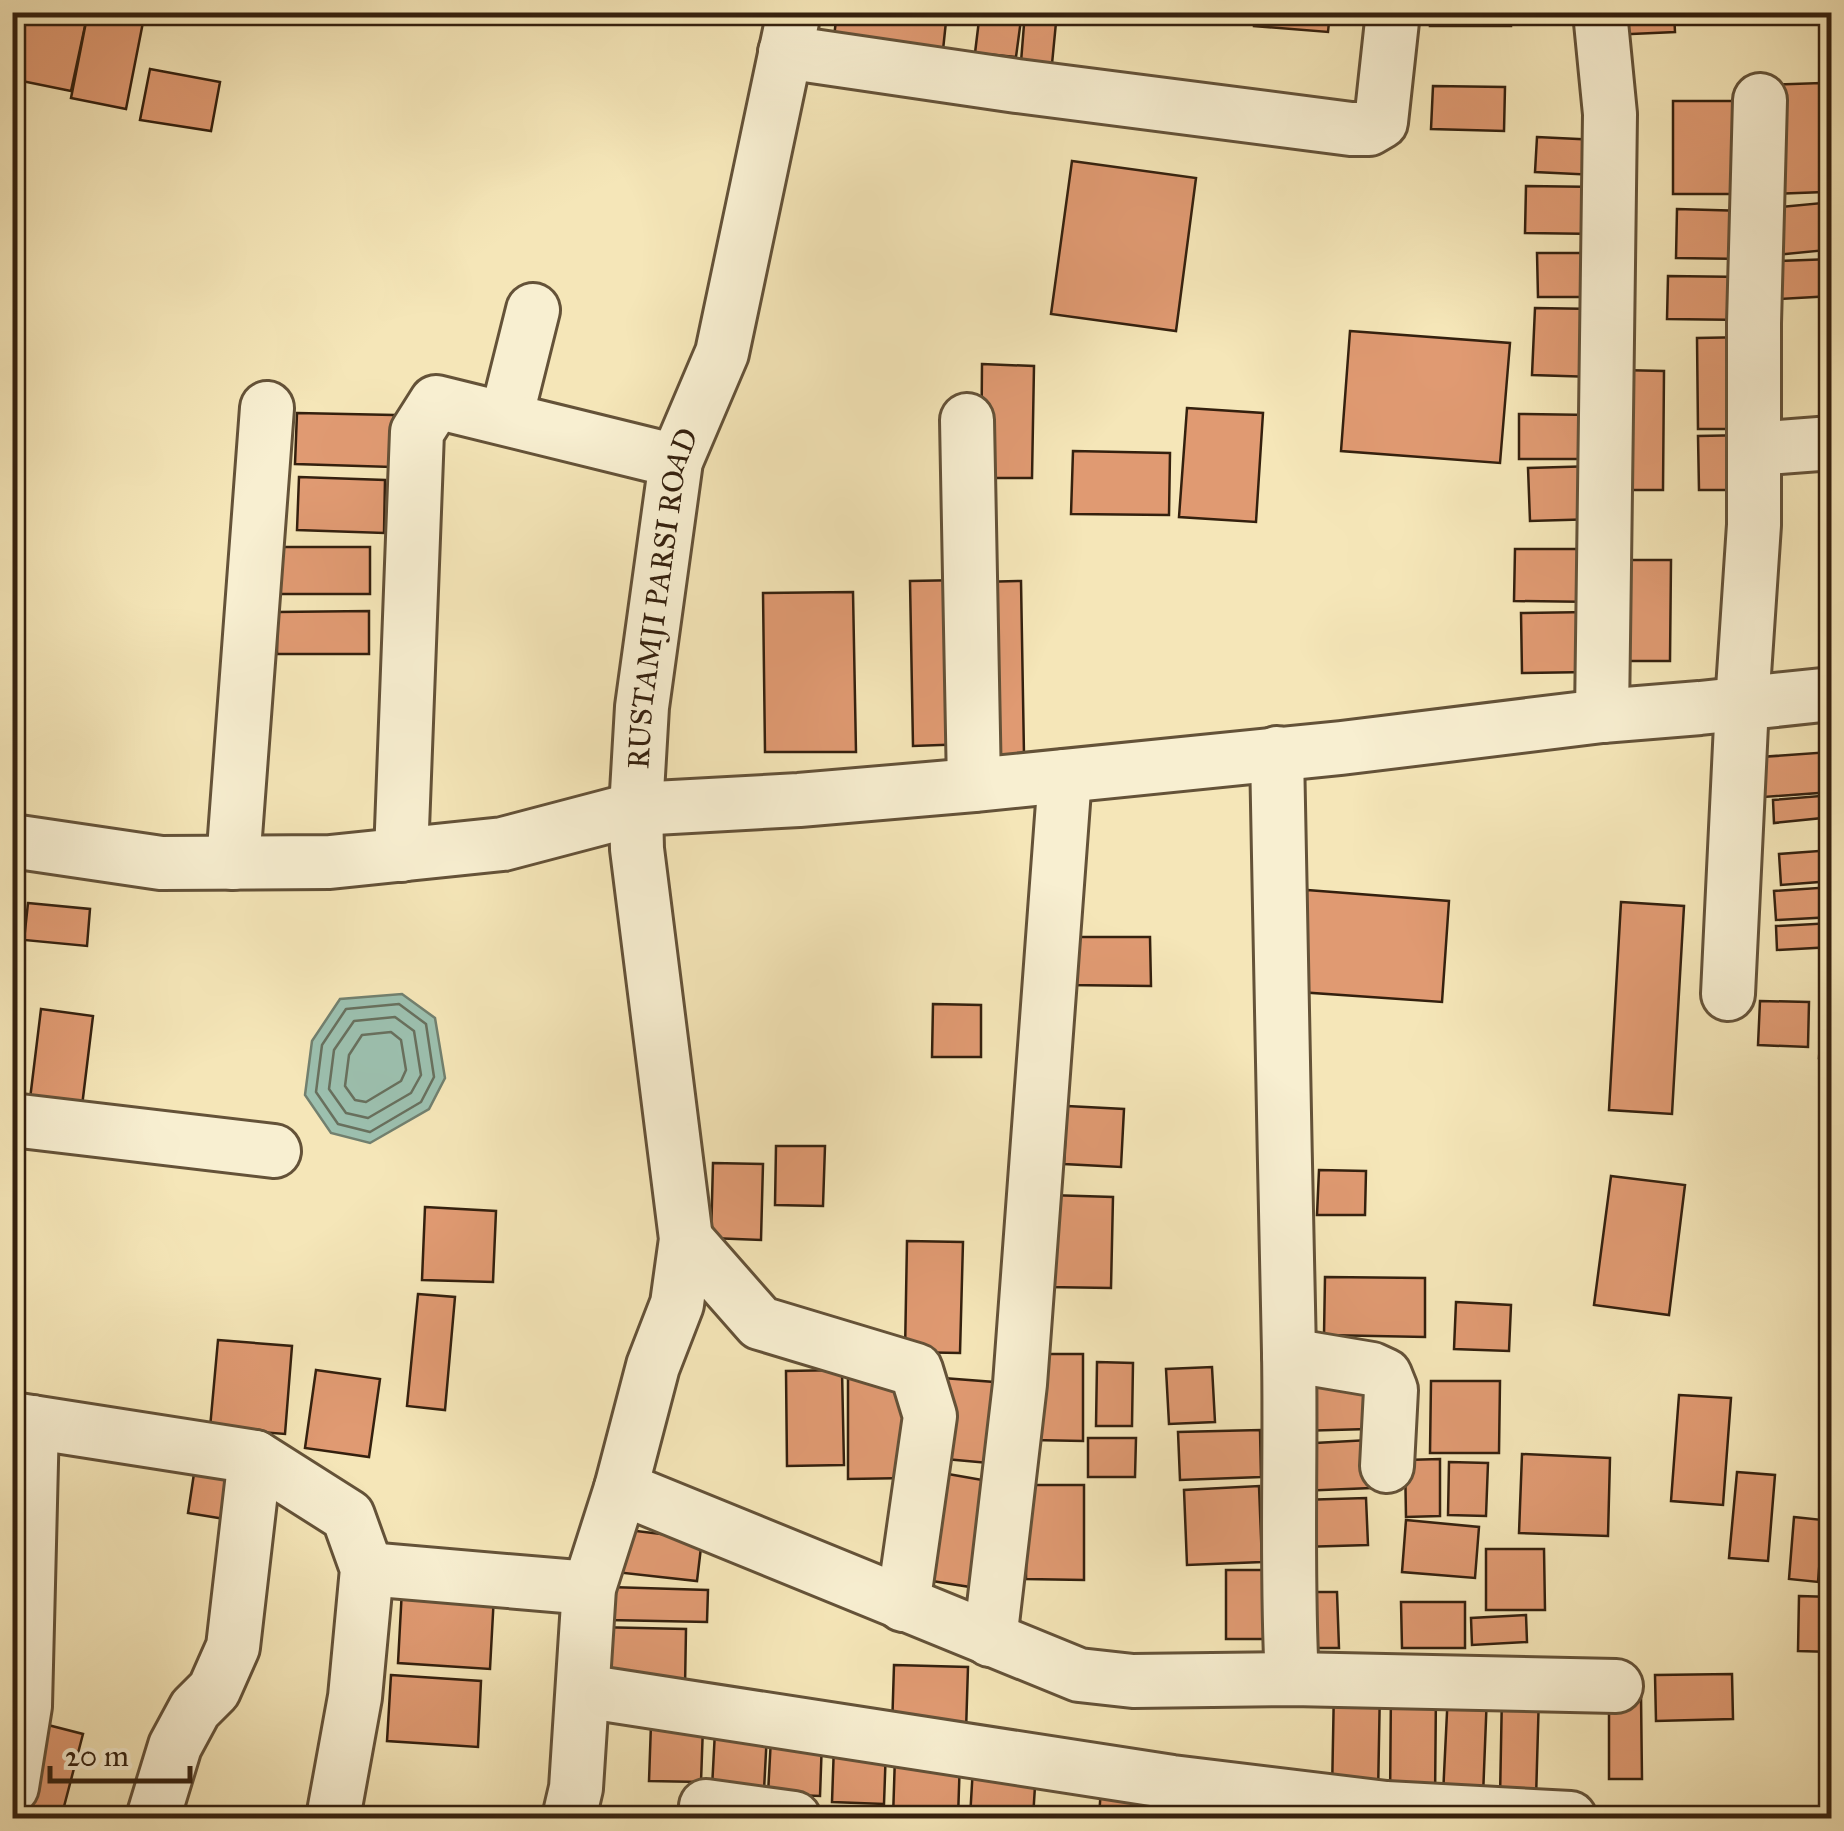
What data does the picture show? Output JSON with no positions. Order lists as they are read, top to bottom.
{
  "streets": {
    "street": ["RUSTAMJI PARSI ROAD"]
  },
  "scale_bar": "20 m"
}
